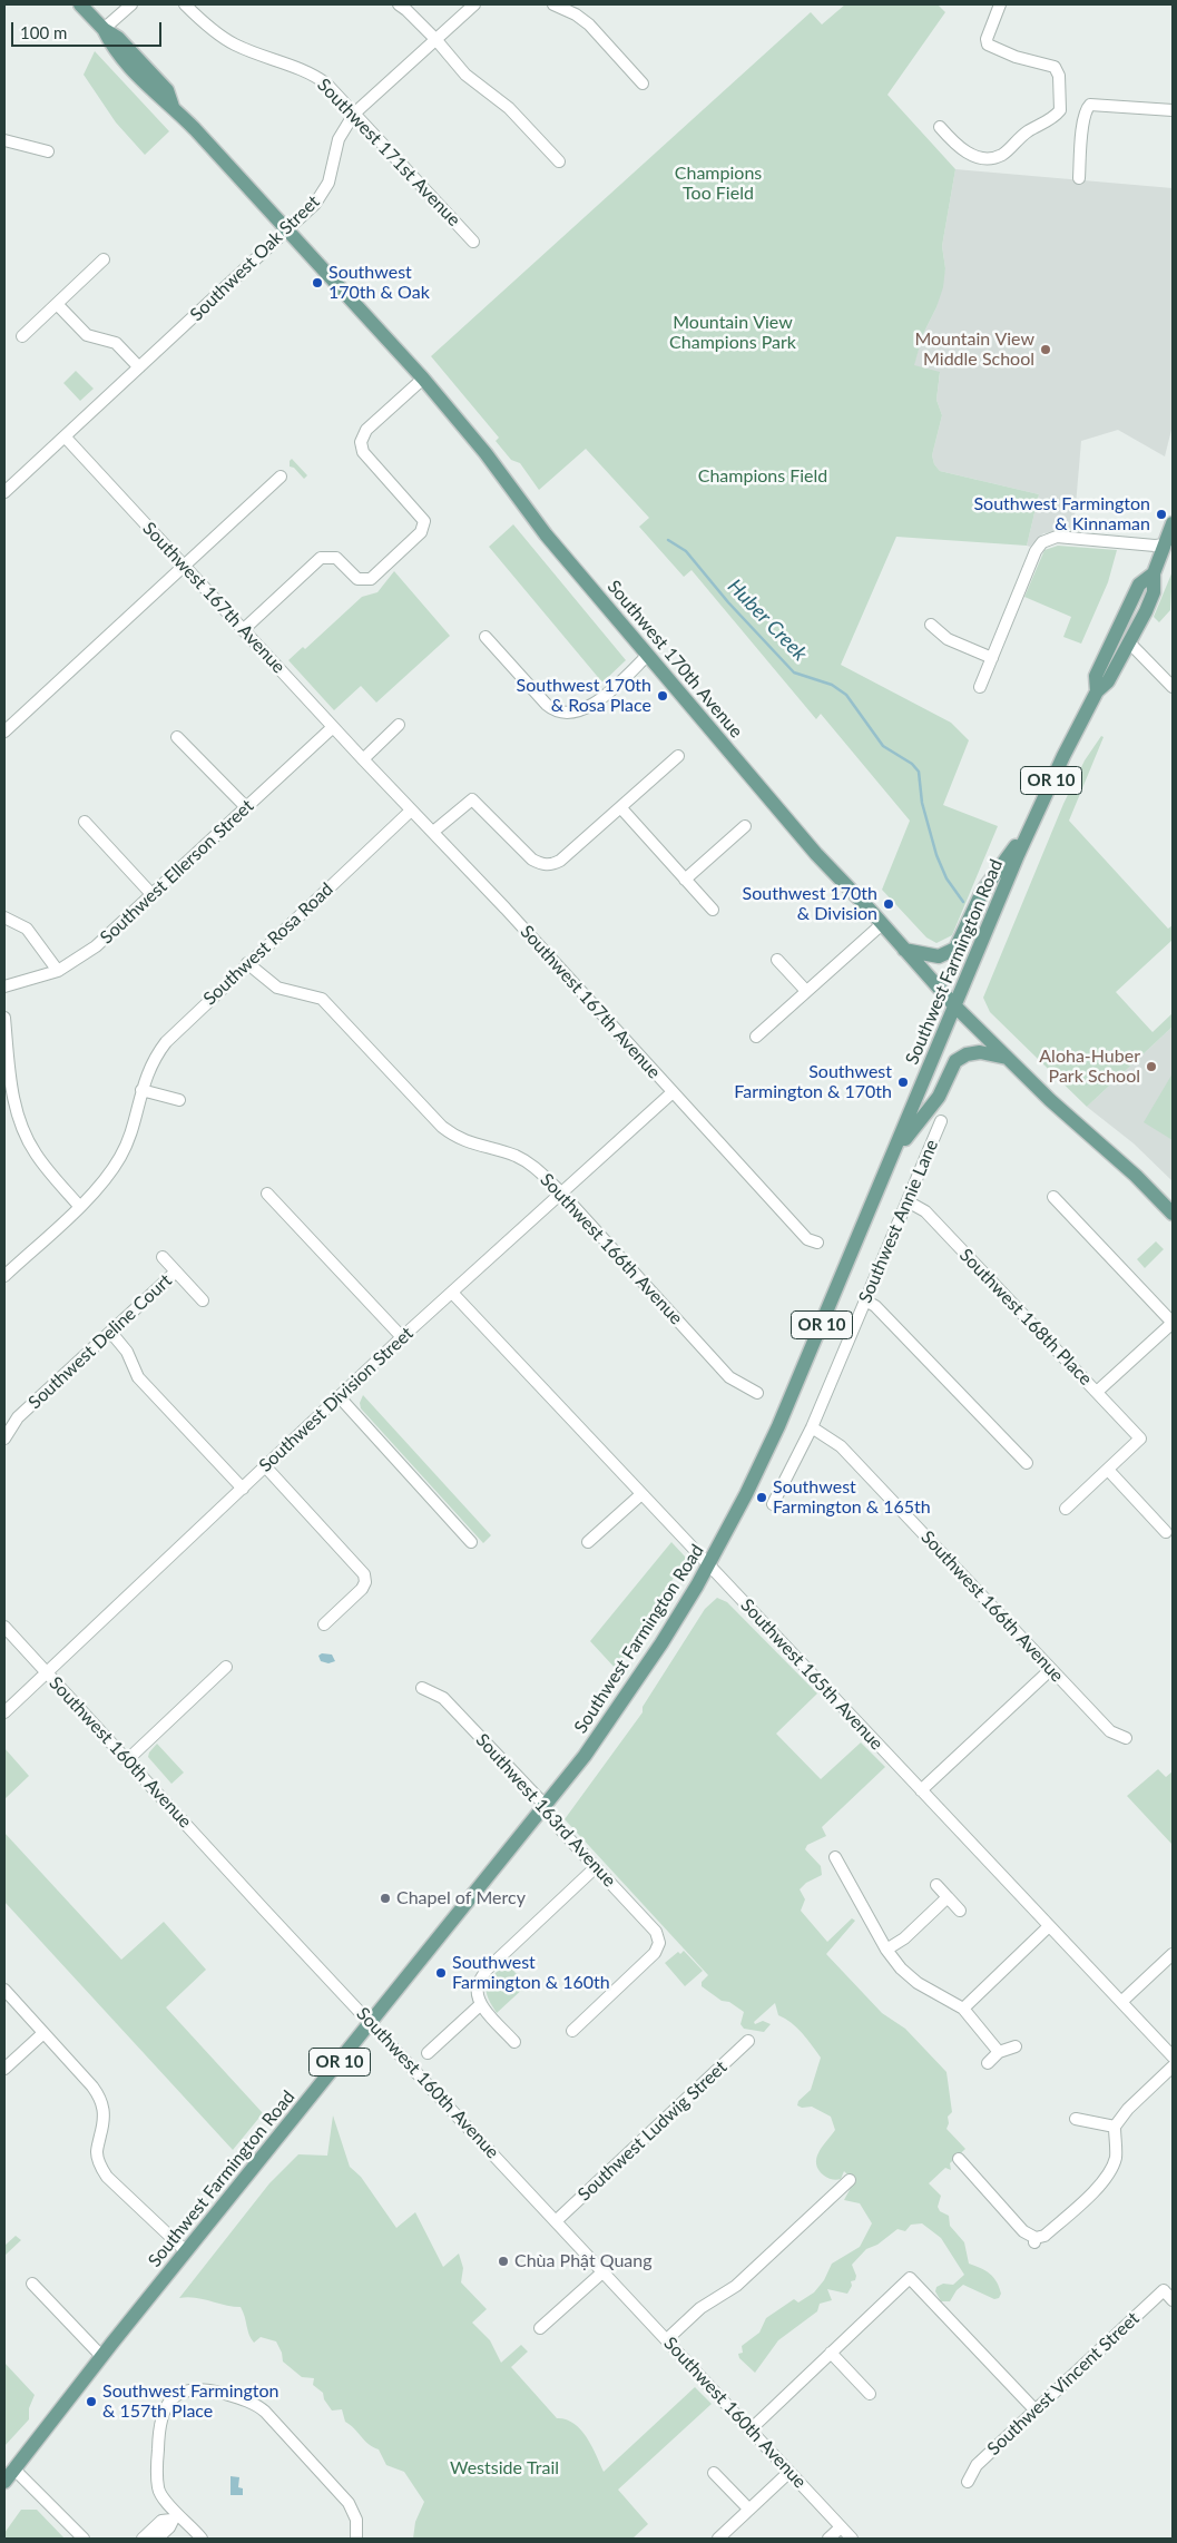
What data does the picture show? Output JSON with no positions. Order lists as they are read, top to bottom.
{
  "streets": {
    "main road": ["Southwest 170th Avenue", "OR 10", "Southwest Farmington Road"],
    "street": [
      "Southwest 171st Avenue",
      "Southwest Oak Street",
      "Southwest 167th Avenue",
      "Southwest Ellerson Street",
      "Southwest Rosa Road",
      "Southwest Annie Lane",
      "Southwest 166th Avenue",
      "Southwest 168th Place",
      "Southwest Deline Court",
      "Southwest Division Street",
      "Southwest 165th Avenue",
      "Southwest 160th Avenue",
      "Southwest 163rd Avenue",
      "Southwest Ludwig Street",
      "Southwest Vincent Street"
    ]
  },
  "crossings": [
    ["Southwest 171st Avenue", "Southwest Oak Street"],
    ["Southwest Oak Street", "Southwest 167th Avenue"],
    ["Southwest Oak Street", "Southwest 170th Avenue"],
    ["Southwest 167th Avenue", "Southwest Ellerson Street"],
    ["Southwest 167th Avenue", "Southwest Rosa Road"],
    ["Southwest 167th Avenue", "Southwest Division Street"],
    ["Southwest 170th Avenue", "Southwest Farmington Road"],
    ["Southwest Rosa Road", "Southwest 166th Avenue"],
    ["Southwest Farmington Road", "Southwest 165th Avenue"],
    ["Southwest Farmington Road", "Southwest 160th Avenue"],
    ["Southwest Farmington Road", "Southwest 163rd Avenue"],
    ["Southwest Annie Lane", "Southwest 166th Avenue"],
    ["Southwest Annie Lane", "Southwest 168th Place"],
    ["Southwest 166th Avenue", "Southwest Division Street"],
    ["Southwest Division Street", "Southwest 165th Avenue"],
    ["Southwest Division Street", "Southwest 160th Avenue"],
    ["Southwest 160th Avenue", "Southwest Ludwig Street"]
  ],
  "water": ["Huber Creek"],
  "parks": [
    "Champions Too Field",
    "Mountain View Champions Park",
    "Champions Field",
    "Westside Trail"
  ],
  "places": [
    "Southwest 170th & Oak",
    "Mountain View Middle School",
    "Southwest Farmington & Kinnaman",
    "Southwest 170th & Rosa Place",
    "Southwest 170th & Division",
    "Aloha-Huber Park School",
    "Southwest Farmington & 170th",
    "Southwest Farmington & 165th",
    "Chapel of Mercy",
    "Southwest Farmington & 160th",
    "Chùa Phật Quang",
    "Southwest Farmington & 157th Place"
  ],
  "scale_bar": "100 m"
}
